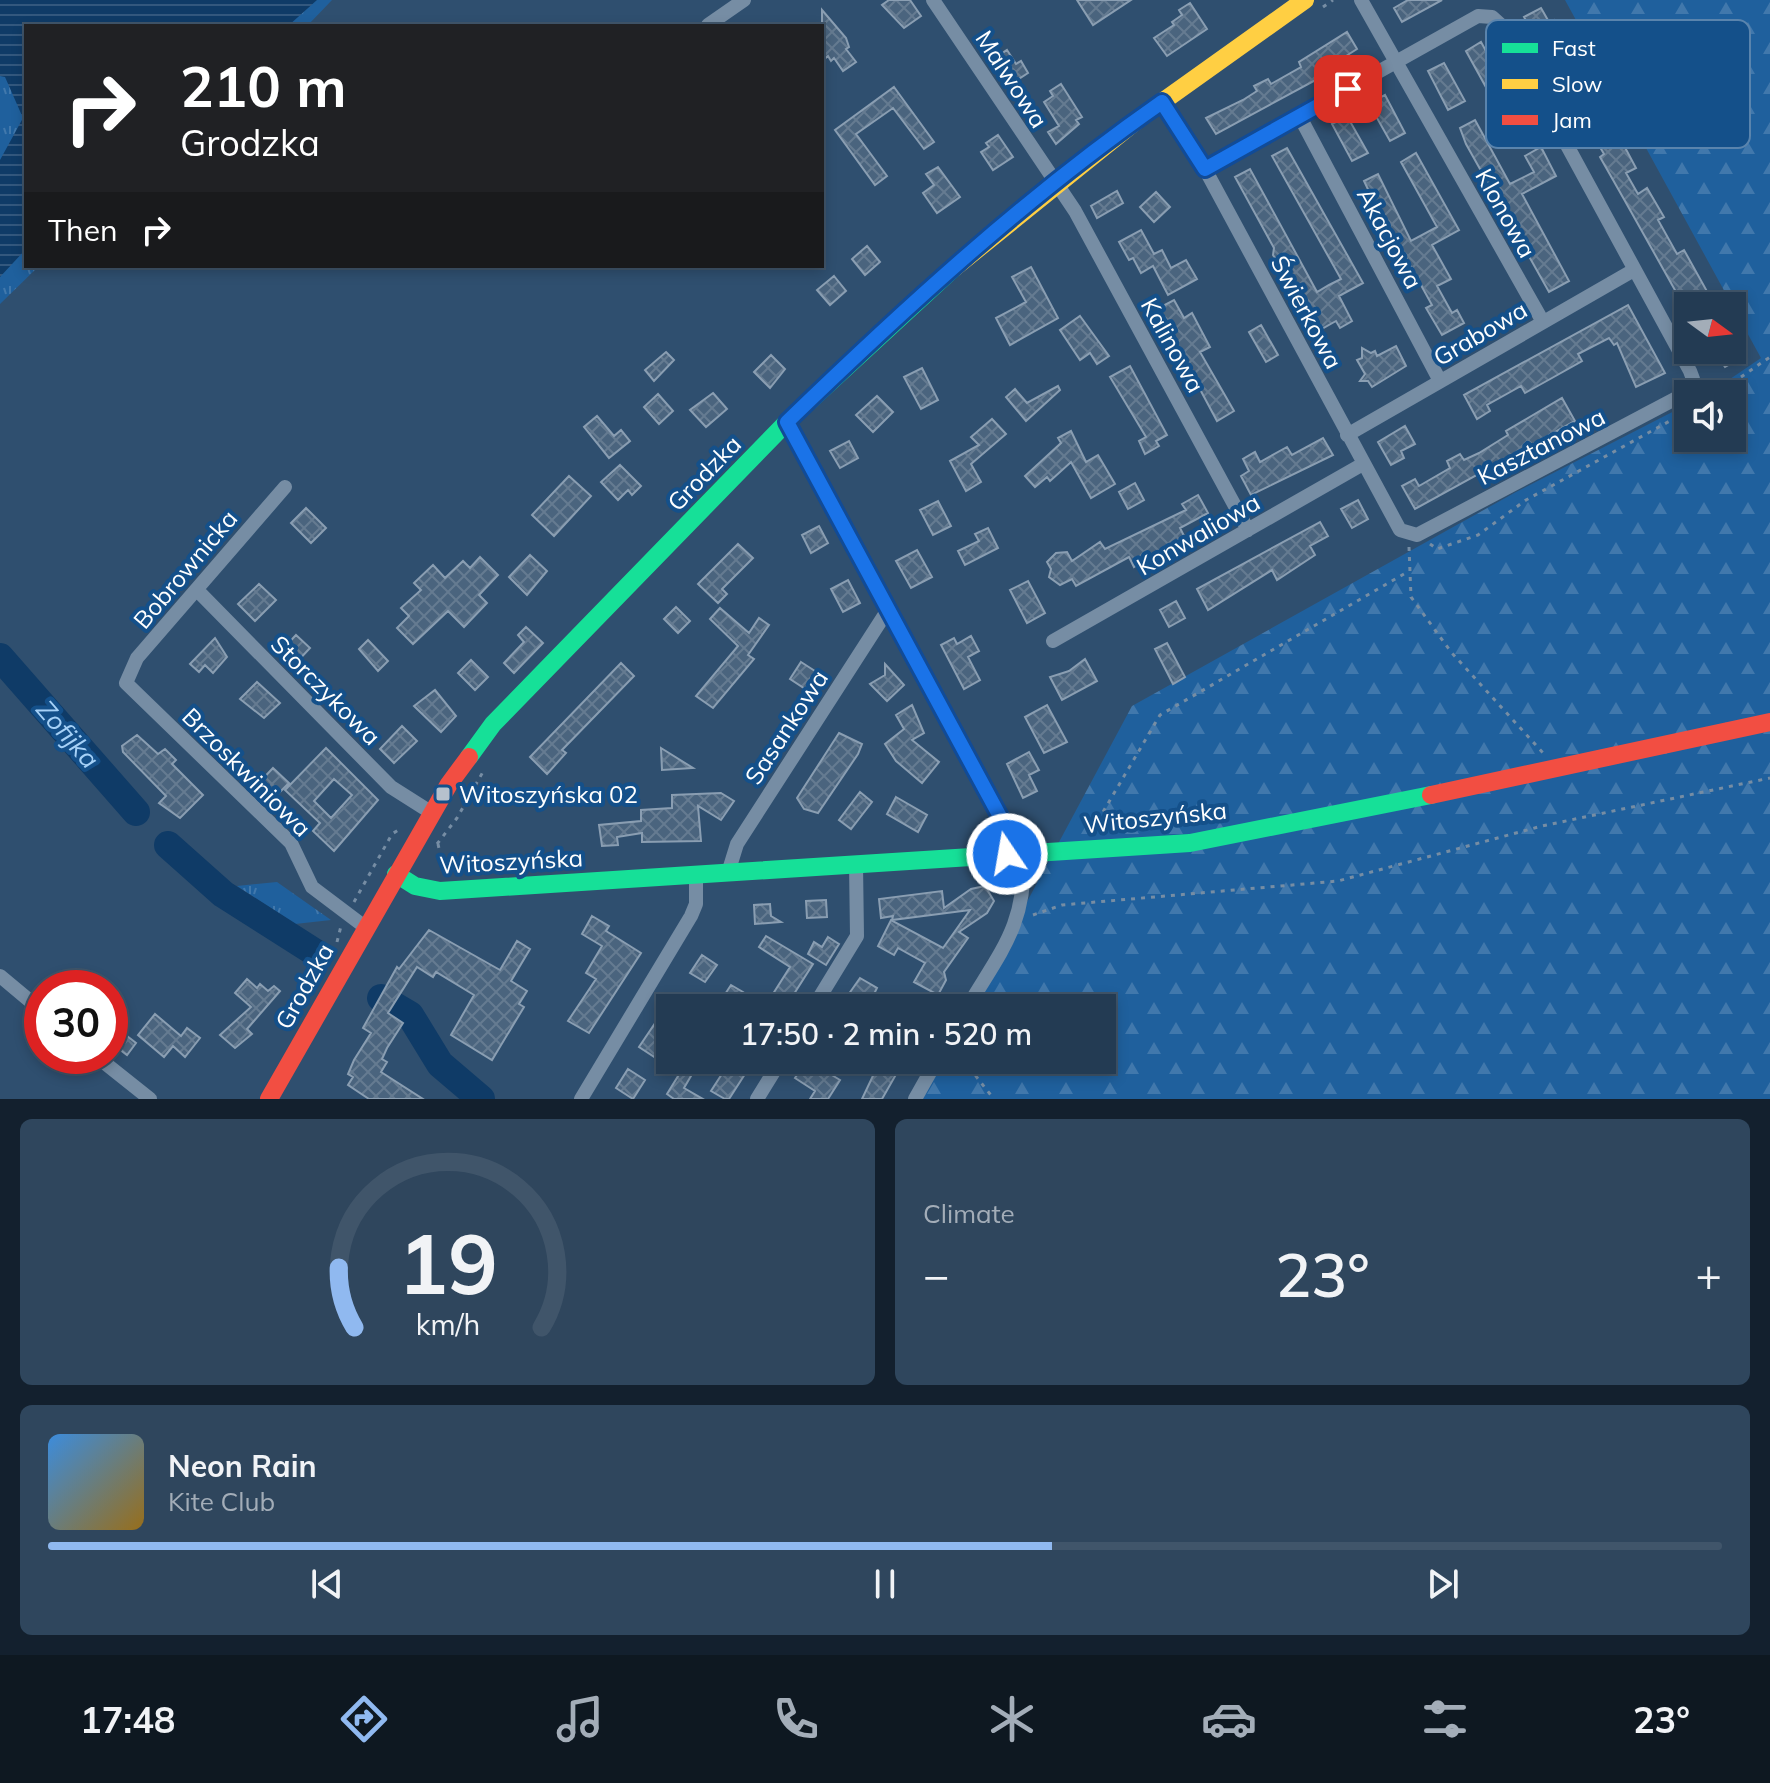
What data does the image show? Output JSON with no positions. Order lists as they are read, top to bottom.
{
  "streets": {
    "street": [
      "Malwowa",
      "Klonowa",
      "Akacjowa",
      "Świerkowa",
      "Grabowa",
      "Kalinowa",
      "Kasztanowa",
      "Grodzka",
      "Konwaliowa",
      "Bobrownicka",
      "Storczykowa",
      "Sasankowa",
      "Brzoskwiniowa",
      "Witoszyńska"
    ]
  },
  "crossings": [
    ["Malwowa", "Kalinowa"],
    ["Malwowa", "Grodzka"],
    ["Klonowa", "Grabowa"],
    ["Akacjowa", "Grabowa"],
    ["Świerkowa", "Grabowa"],
    ["Świerkowa", "Kasztanowa"],
    ["Świerkowa", "Grodzka"],
    ["Świerkowa", "Konwaliowa"],
    ["Kalinowa", "Grodzka"],
    ["Kalinowa", "Konwaliowa"],
    ["Grodzka", "Storczykowa"],
    ["Grodzka", "Brzoskwiniowa"],
    ["Grodzka", "Witoszyńska"],
    ["Bobrownicka", "Storczykowa"],
    ["Bobrownicka", "Brzoskwiniowa"],
    ["Sasankowa", "Witoszyńska"]
  ],
  "water": ["Zofijka"],
  "places": {
    "transit": ["Witoszyńska 02"]
  },
  "legend": ["Fast", "Slow", "Jam"],
  "north": "right",
  "page": {
    "turn": ["210 m", "Grodzka"],
    "then": "Then",
    "limit": "30",
    "trip": "17:50 · 2 min · 520 m",
    "tile": "Climate",
    "heat": ["−", "23°", "+"],
    "song": ["Neon Rain", "Kite Club"],
    "tabs": ["17:48", "23°"],
    "gauge": ["19", "km/h"]
  }
}
